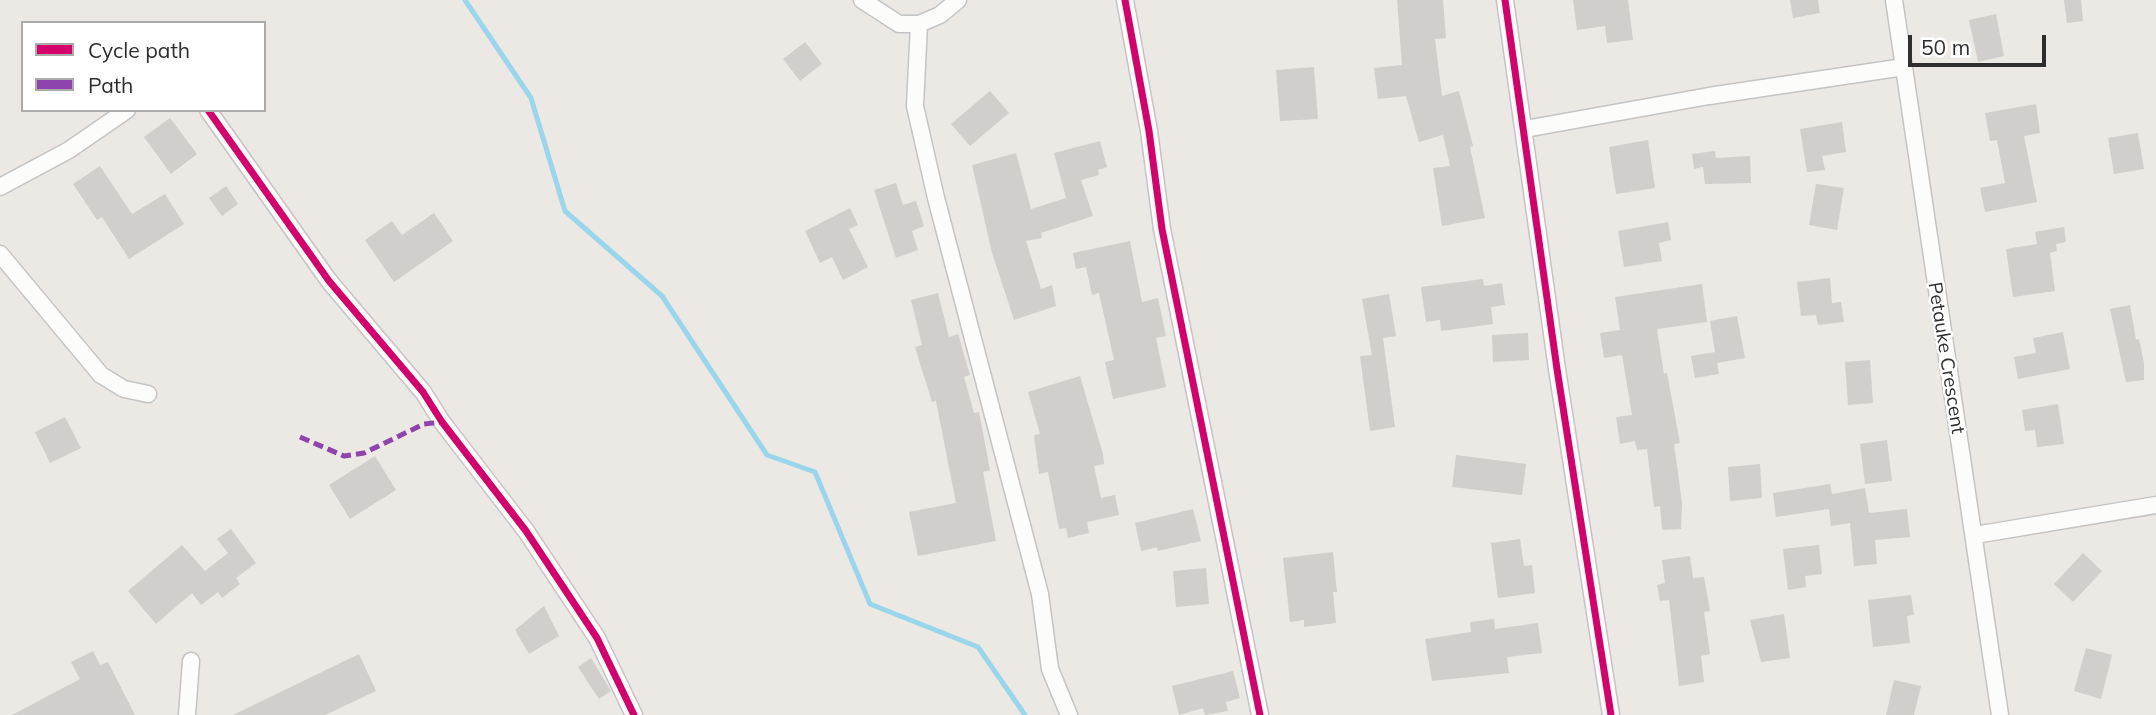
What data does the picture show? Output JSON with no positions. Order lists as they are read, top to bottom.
{
  "streets": {
    "street": ["Petauke Crescent"]
  },
  "legend": ["Cycle path", "Path"],
  "scale_bar": "50 m"
}
